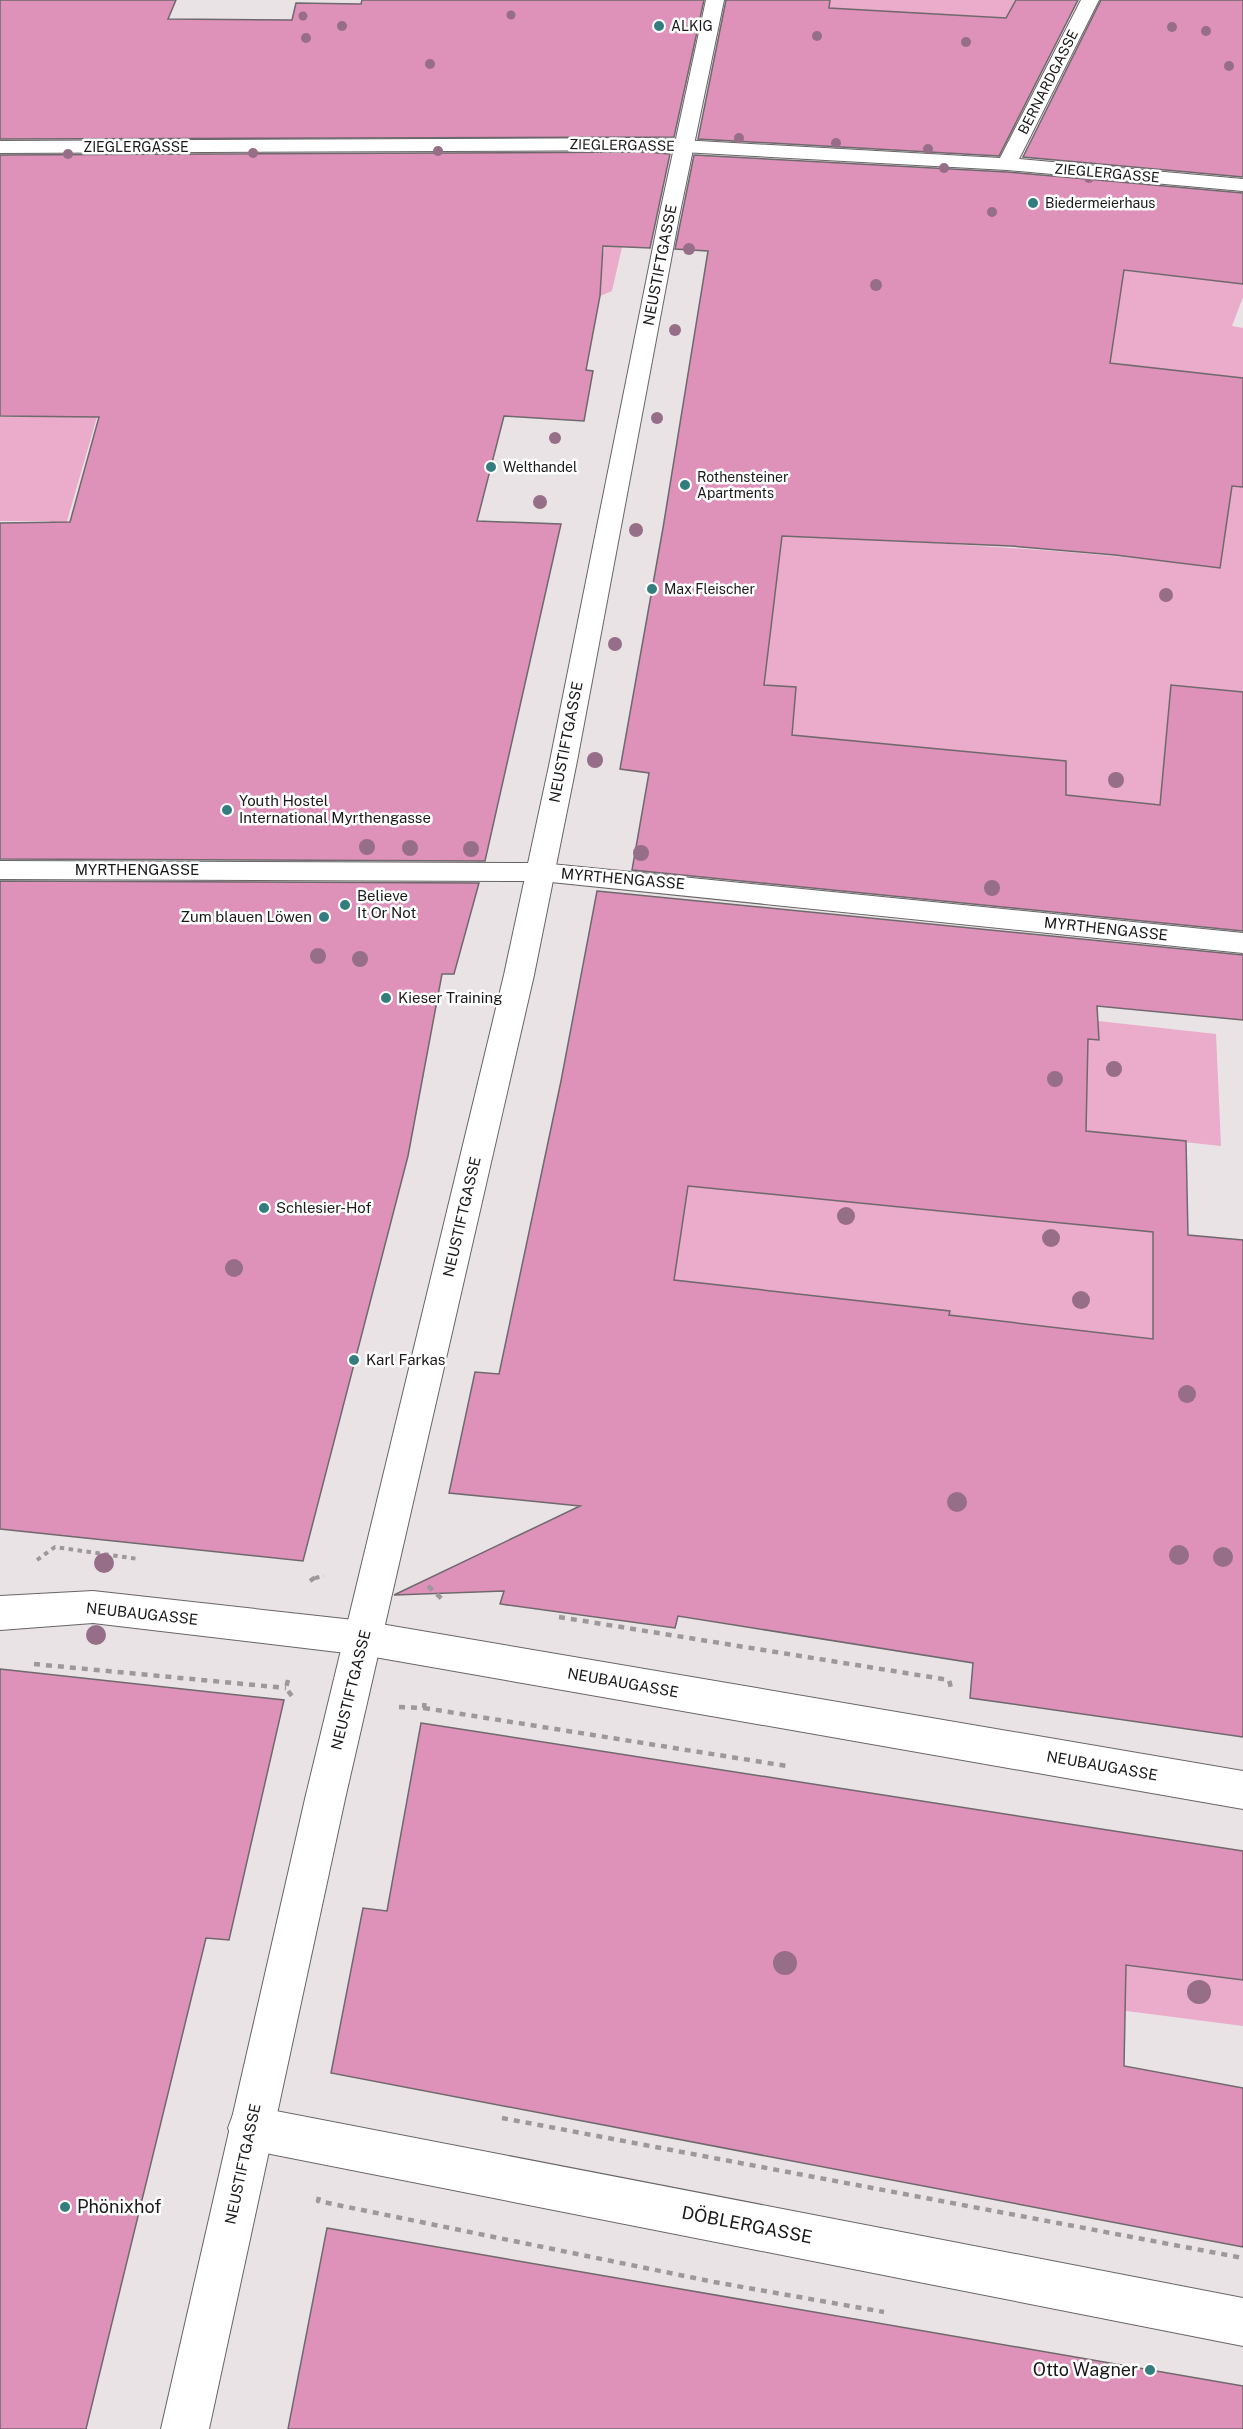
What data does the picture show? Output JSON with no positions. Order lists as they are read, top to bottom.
{
  "streets": {
    "street": [
      "BERNARDGASSE",
      "ZIEGLERGASSE",
      "NEUSTIFTGASSE",
      "MYRTHENGASSE",
      "NEUBAUGASSE",
      "DÖBLERGASSE"
    ]
  },
  "crossings": [
    ["BERNARDGASSE", "ZIEGLERGASSE"],
    ["ZIEGLERGASSE", "NEUSTIFTGASSE"],
    ["NEUSTIFTGASSE", "MYRTHENGASSE"],
    ["NEUSTIFTGASSE", "NEUBAUGASSE"],
    ["NEUSTIFTGASSE", "DÖBLERGASSE"]
  ],
  "places": [
    "ALKIG",
    "Biedermeierhaus",
    "Welthandel",
    "Rothensteiner Apartments",
    "Max Fleischer",
    "Youth Hostel International Myrthengasse",
    "Believe It Or Not",
    "Zum blauen Löwen",
    "Kieser Training",
    "Schlesier-Hof",
    "Karl Farkas",
    "Phönixhof",
    "Otto Wagner"
  ]
}
